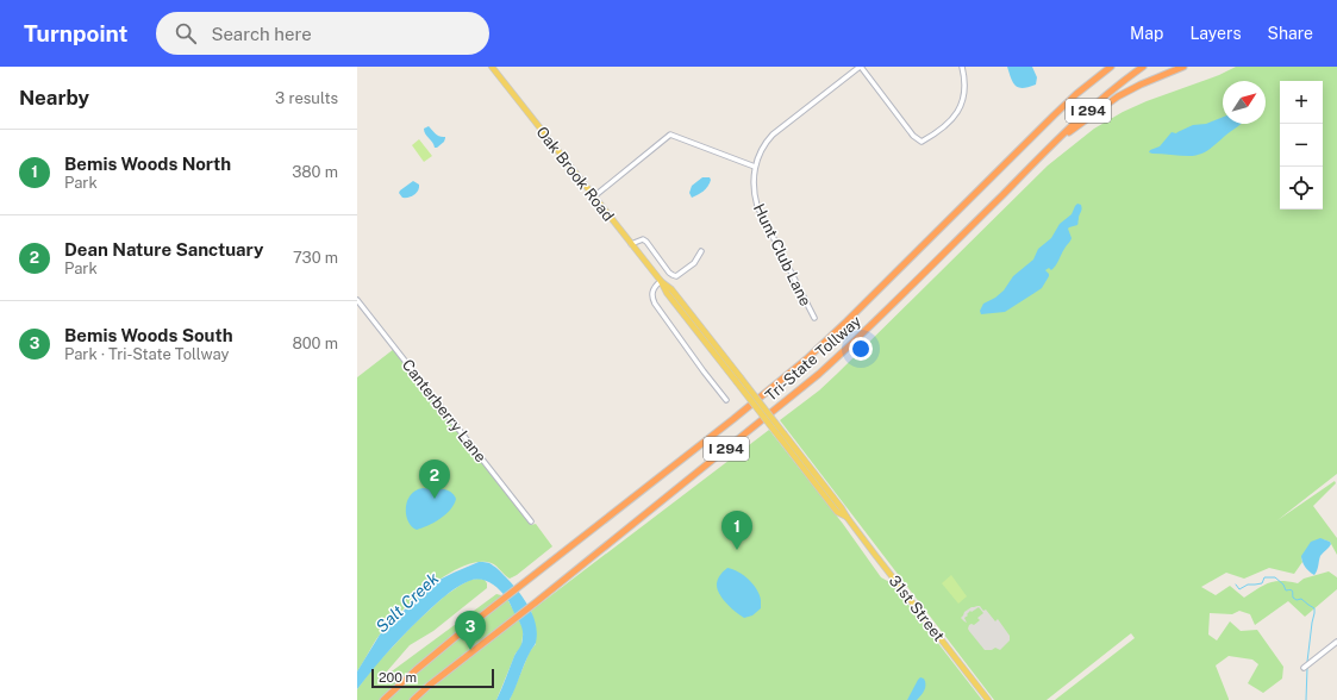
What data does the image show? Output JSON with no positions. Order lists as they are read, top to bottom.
{
  "streets": {
    "highway": ["I 294", "Tri-State Tollway"],
    "main road": ["Oak Brook Road", "31st Street"],
    "street": ["Hunt Club Lane", "Canterberry Lane"]
  },
  "crossings": [
    ["Oak Brook Road", "31st Street"]
  ],
  "water": ["Salt Creek"],
  "scale_bar": "200 m",
  "north": "top right",
  "page": {
    "header": "Turnpoint",
    "search": "Search here",
    "nav": ["Map", "Layers", "Share"],
    "heading": ["Nearby", "3 results"],
    "map_buttons": ["+", "−"],
    "list": [
      {
        "mark": "1",
        "name": "Bemis Woods North",
        "note": "Park",
        "value": "380 m"
      },
      {
        "mark": "2",
        "name": "Dean Nature Sanctuary",
        "note": "Park",
        "value": "730 m"
      },
      {
        "mark": "3",
        "name": "Bemis Woods South",
        "note": "Park · Tri-State Tollway",
        "value": "800 m"
      }
    ],
    "pins": ["2", "1", "3"],
    "scale": "200 m"
  }
}
